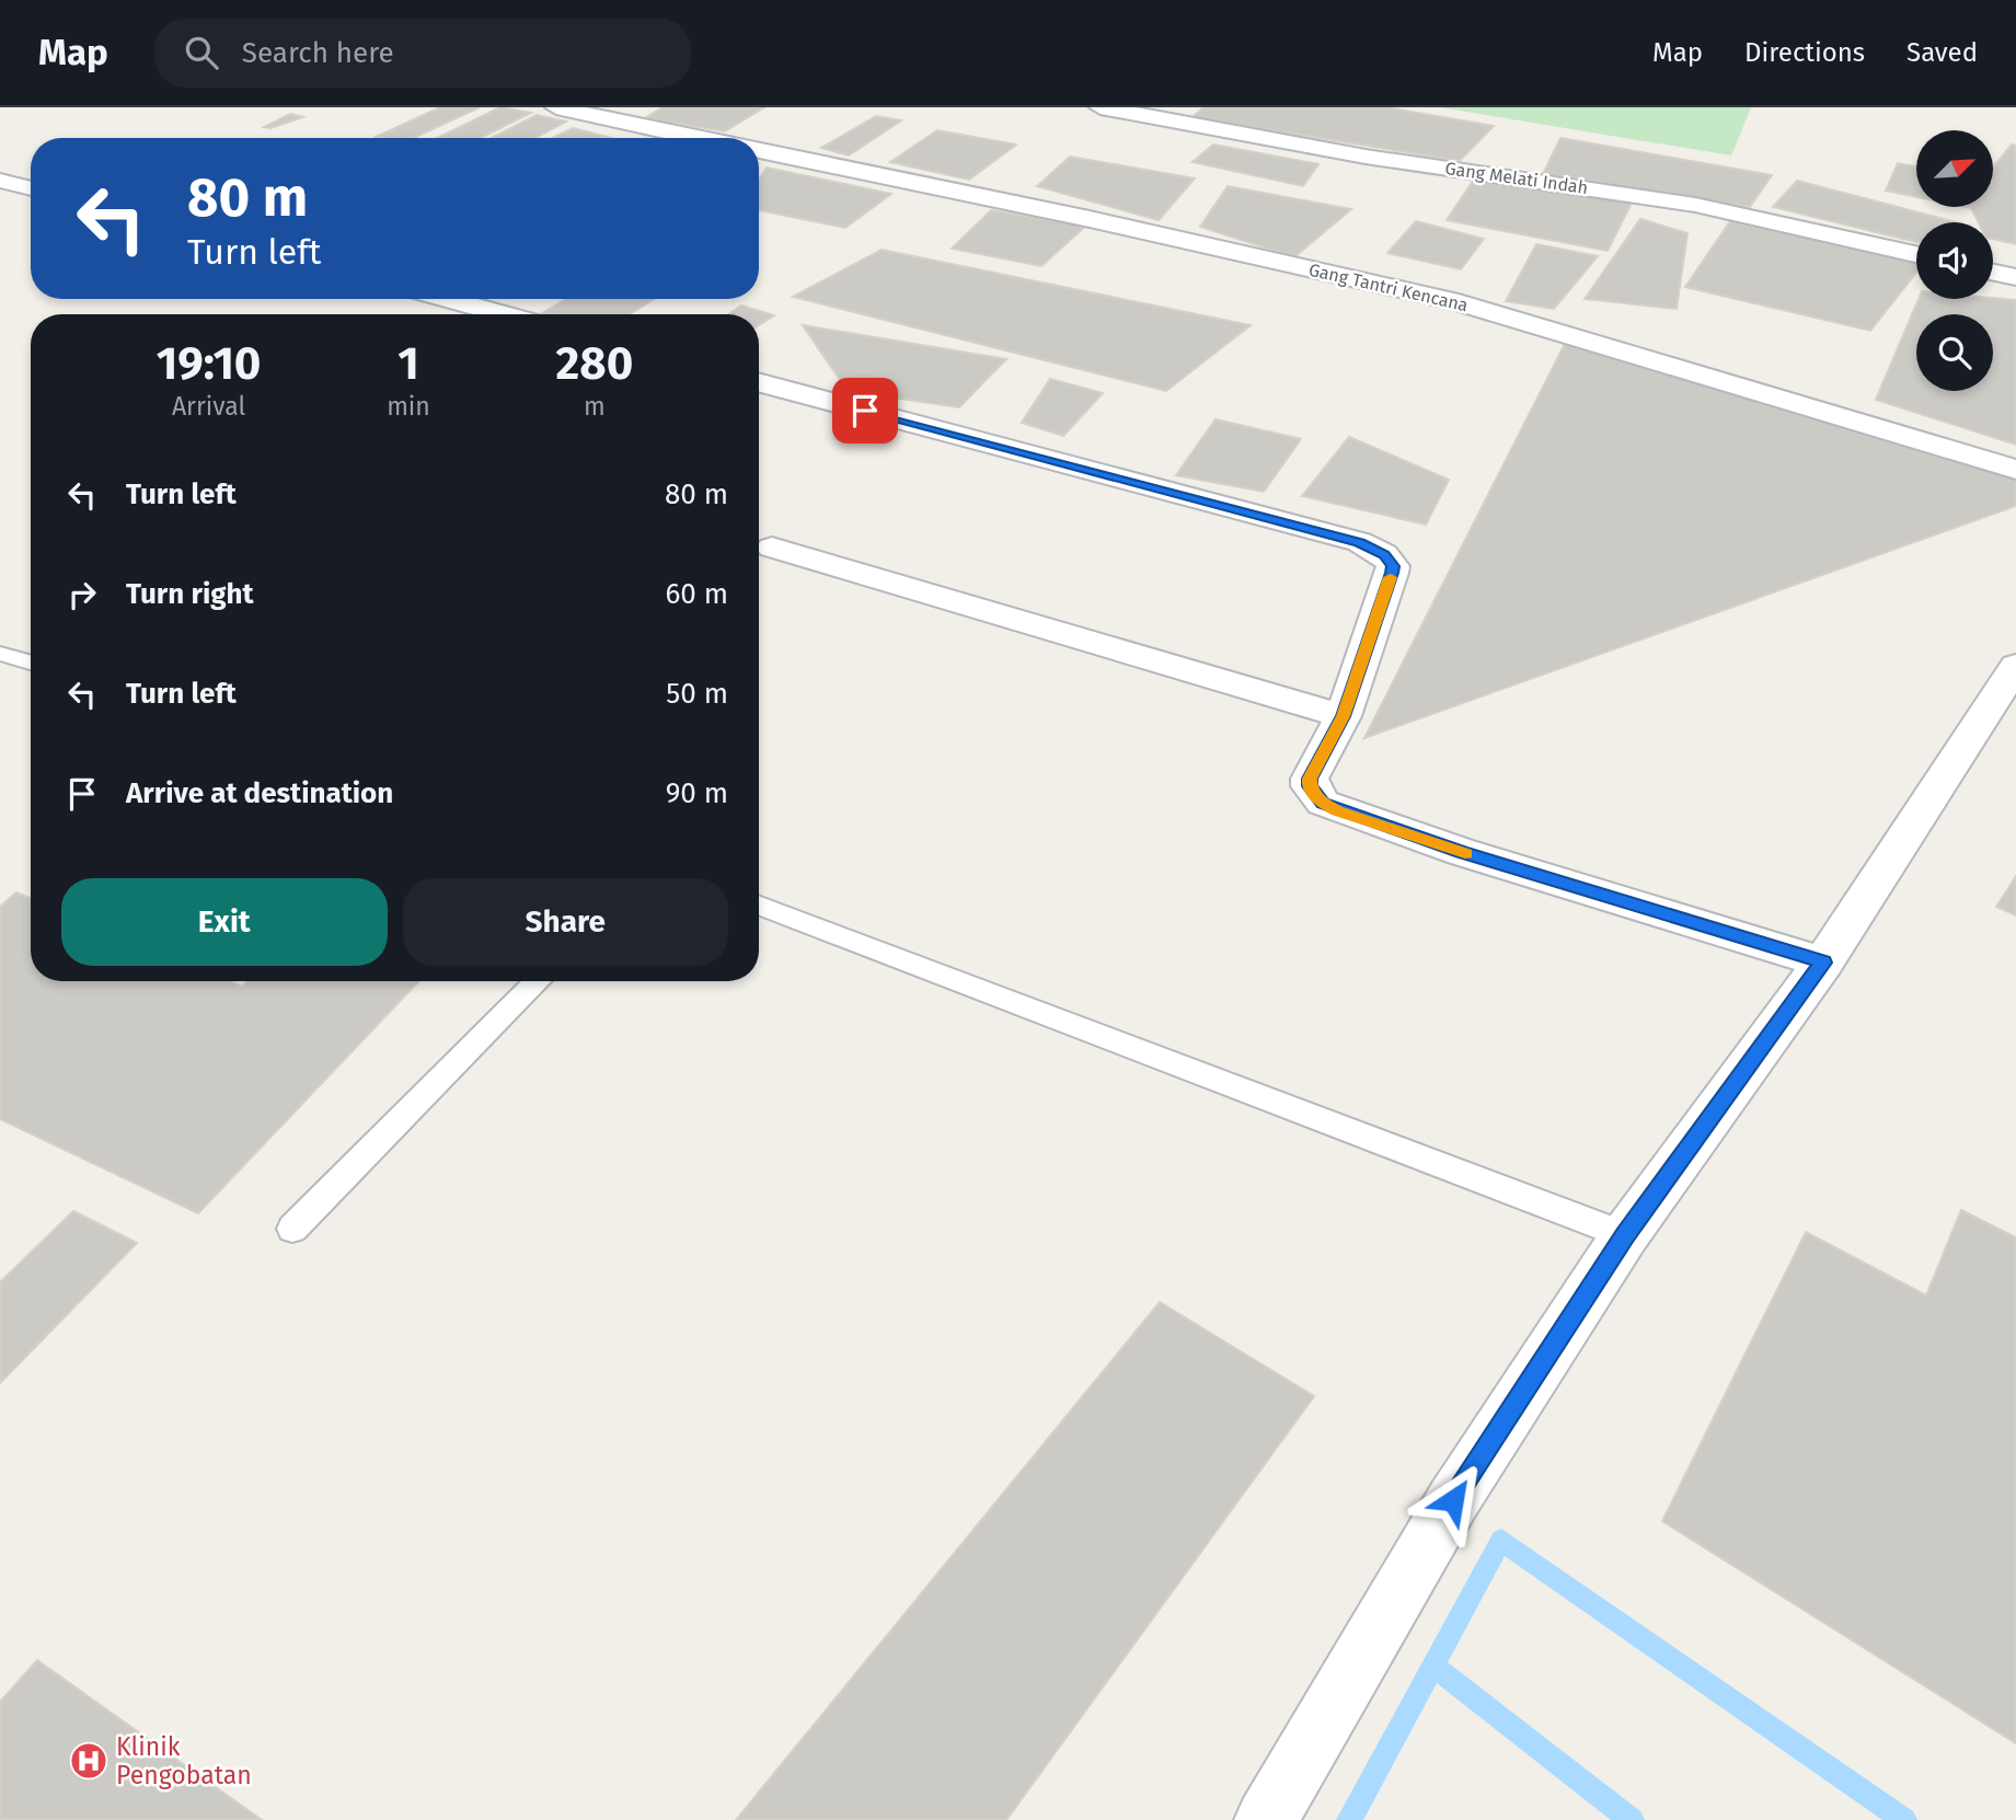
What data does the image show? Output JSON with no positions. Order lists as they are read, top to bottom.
{
  "streets": {
    "street": ["Gang Melati Indah", "Gang Tantri Kencana"]
  },
  "places": {
    "hospital": ["Klinik Pengobatan"]
  },
  "north": "top right",
  "page": {
    "header": "Map",
    "search": "Search here",
    "nav": ["Map", "Directions", "Saved"],
    "turn": ["80 m", "Turn left"],
    "eta": [
      "19:10",
      "Arrival",
      "1",
      "min",
      "280",
      "m"
    ],
    "list": [
      {
        "name": "Turn left",
        "value": "80 m"
      },
      {
        "name": "Turn right",
        "value": "60 m"
      },
      {
        "name": "Turn left",
        "value": "50 m"
      },
      {
        "name": "Arrive at destination",
        "value": "90 m"
      }
    ],
    "buttons": ["Exit", "Share"]
  }
}
